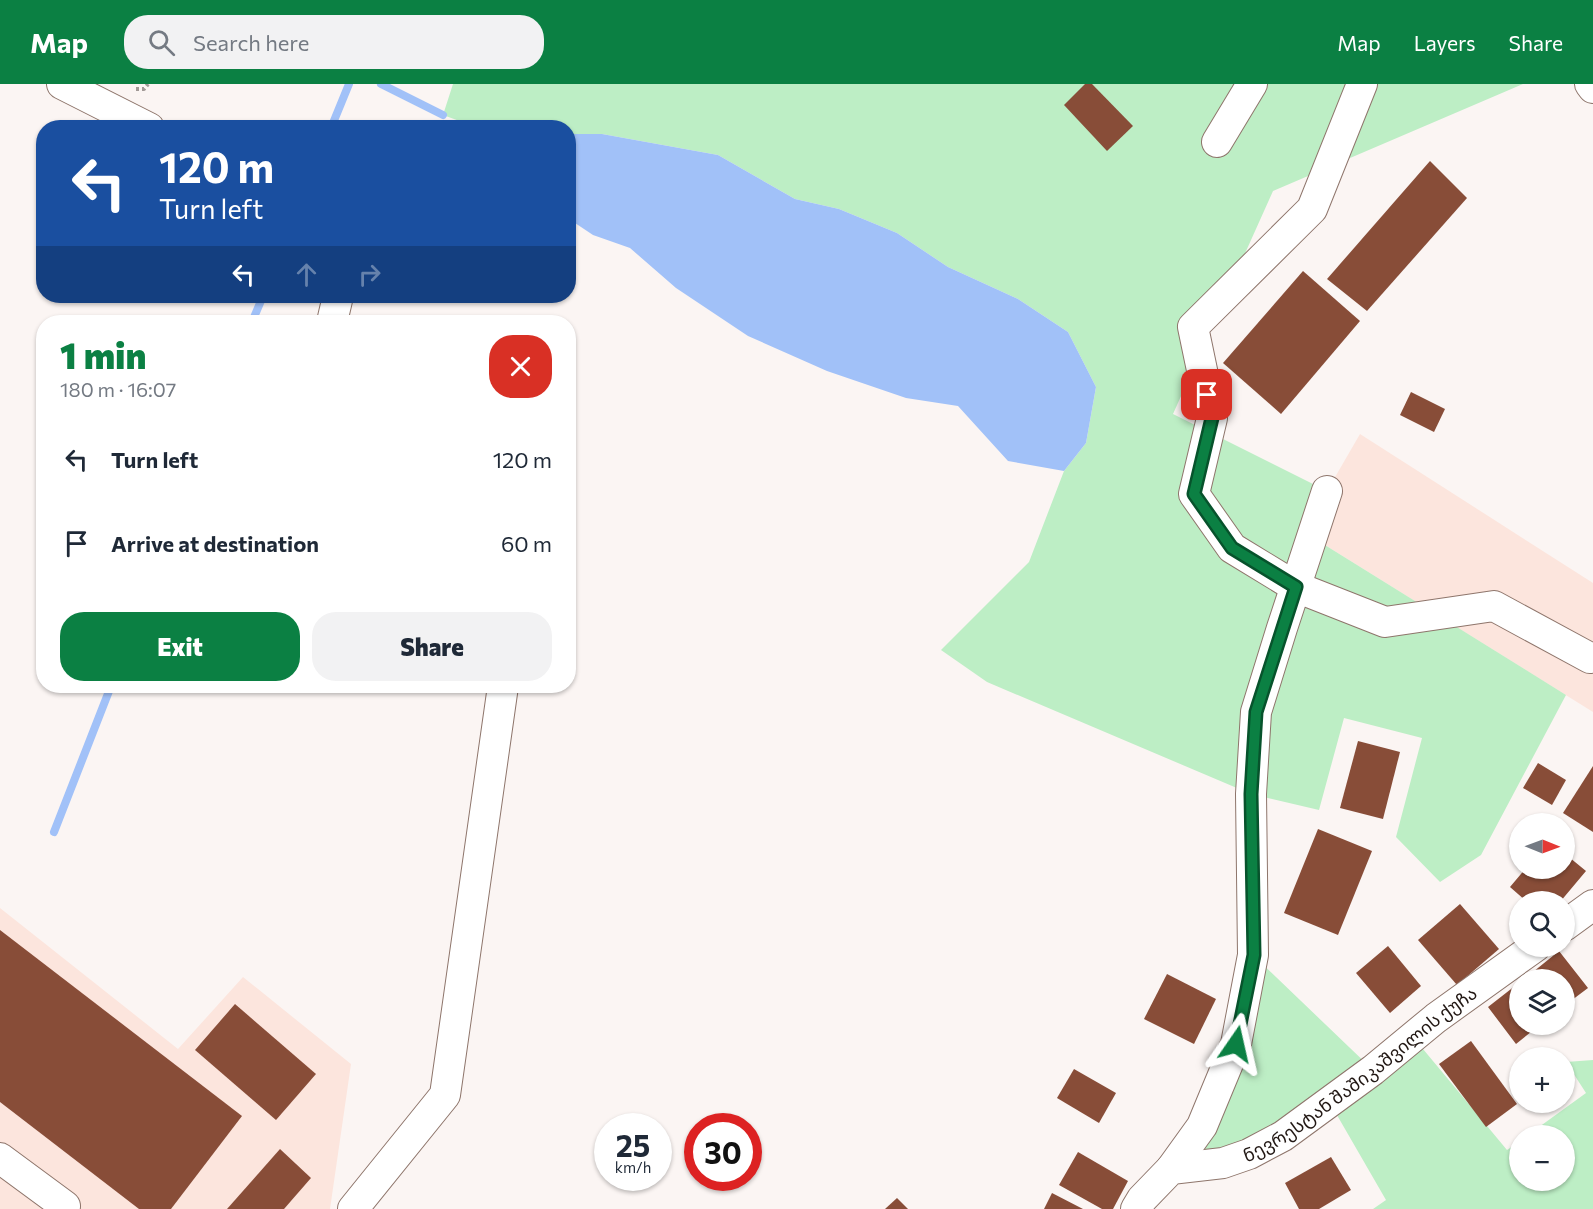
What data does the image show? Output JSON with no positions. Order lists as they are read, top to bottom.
{
  "streets": {
    "street": ["ნევრესტან შაშიკაშვილის ქუჩა"]
  },
  "north": "right",
  "page": {
    "header": "Map",
    "search": "Search here",
    "nav": ["Map", "Layers", "Share"],
    "turn": ["120 m", "Turn left"],
    "heading": ["1 min", "180 m · 16:07"],
    "list": [
      {
        "name": "Turn left",
        "value": "120 m"
      },
      {
        "name": "Arrive at destination",
        "value": "60 m"
      }
    ],
    "buttons": ["Exit", "Share"],
    "map_buttons": ["+", "−"],
    "speed": "25 km/h",
    "limit": "30"
  }
}
